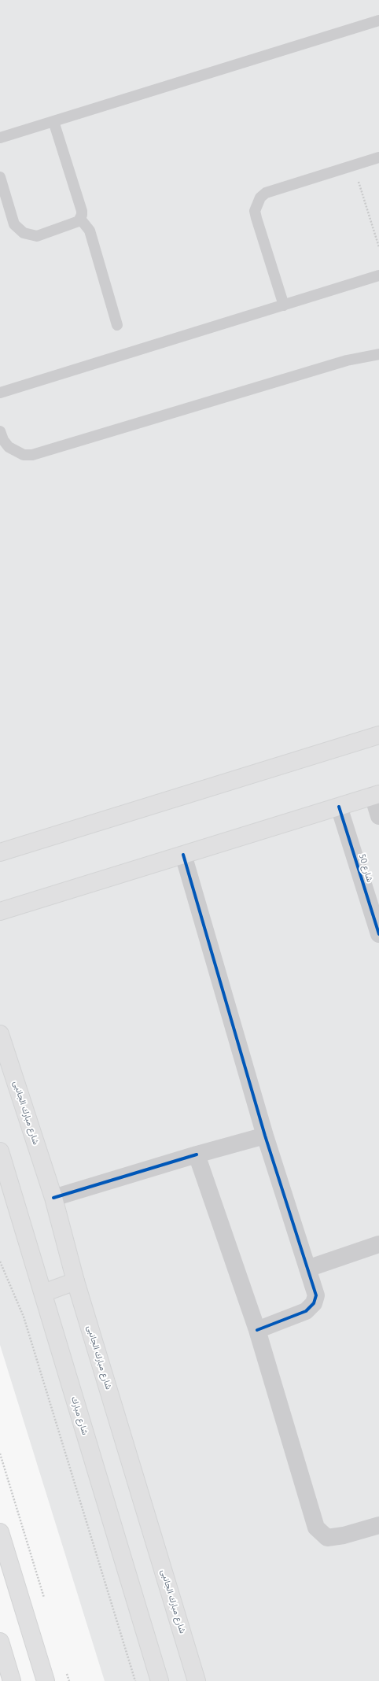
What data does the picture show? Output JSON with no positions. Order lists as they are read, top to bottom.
{
  "streets": {
    "main road": ["شارع مبارك الجانبى", "شارع مبارك"],
    "street": ["شارع 50"]
  }
}
